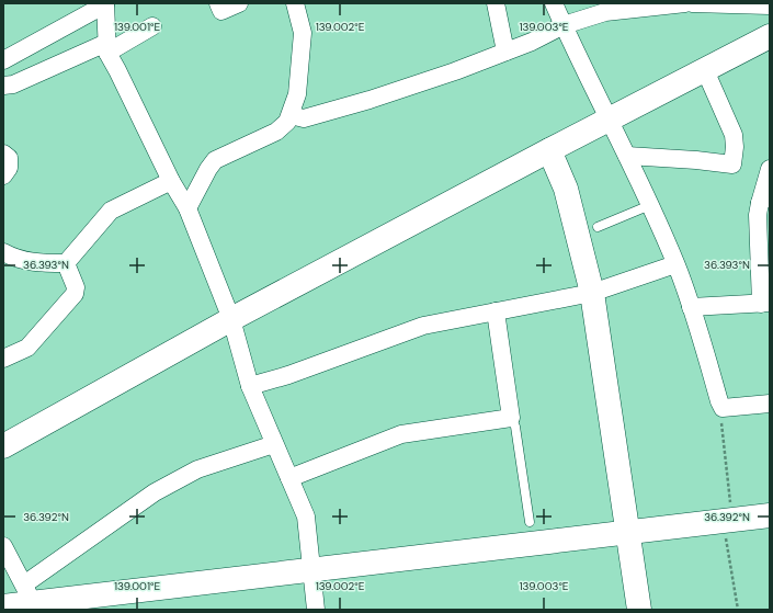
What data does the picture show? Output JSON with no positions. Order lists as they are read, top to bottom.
{
  "coordinates": [
    "139.001°E",
    "139.002°E",
    "139.003°E",
    "36.393°N",
    "36.392°N"
  ]
}
